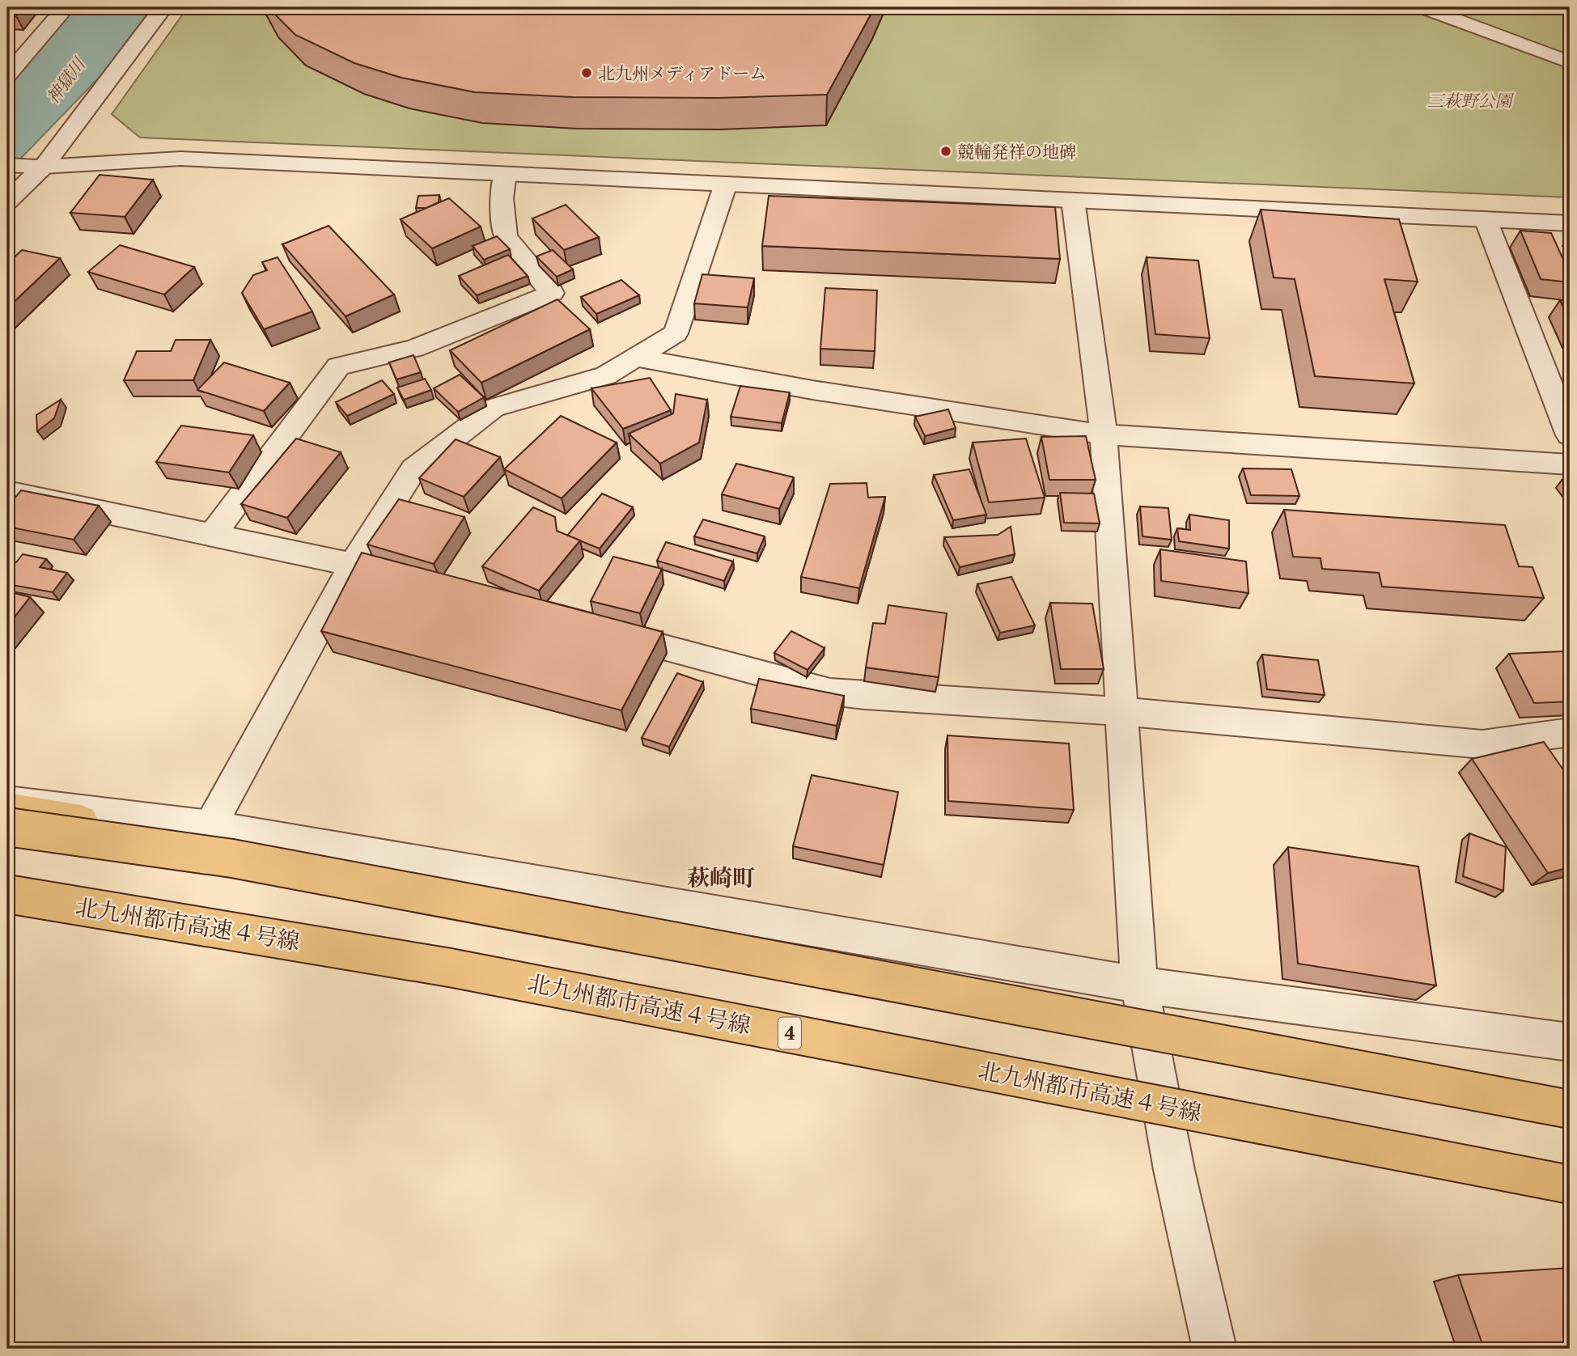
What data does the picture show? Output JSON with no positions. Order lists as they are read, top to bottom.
{
  "streets": {
    "highway": ["北九州都市高速４号線", "4"]
  },
  "districts": ["萩崎町"],
  "water": ["神獄川"],
  "parks": ["三萩野公園"],
  "places": ["北九州メディアドーム", "競輪発祥の地碑"]
}
